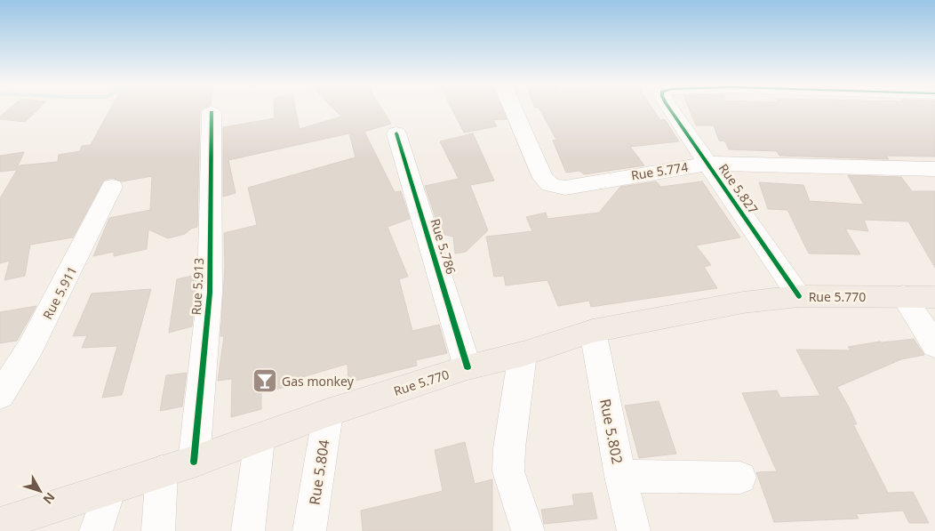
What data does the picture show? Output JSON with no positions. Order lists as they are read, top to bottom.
{
  "streets": {
    "main road": ["Rue 5.770"],
    "street": [
      "Rue 5.774",
      "Rue 5.827",
      "Rue 5.786",
      "Rue 5.913",
      "Rue 5.911",
      "Rue 5.802",
      "Rue 5.804"
    ]
  },
  "crossings": [
    ["Rue 5.774", "Rue 5.827"],
    ["Rue 5.827", "Rue 5.770"],
    ["Rue 5.786", "Rue 5.770"],
    ["Rue 5.913", "Rue 5.770"],
    ["Rue 5.770", "Rue 5.802"],
    ["Rue 5.770", "Rue 5.804"]
  ],
  "places": {
    "bar": ["Gas monkey"]
  },
  "north": "bottom right"
}
